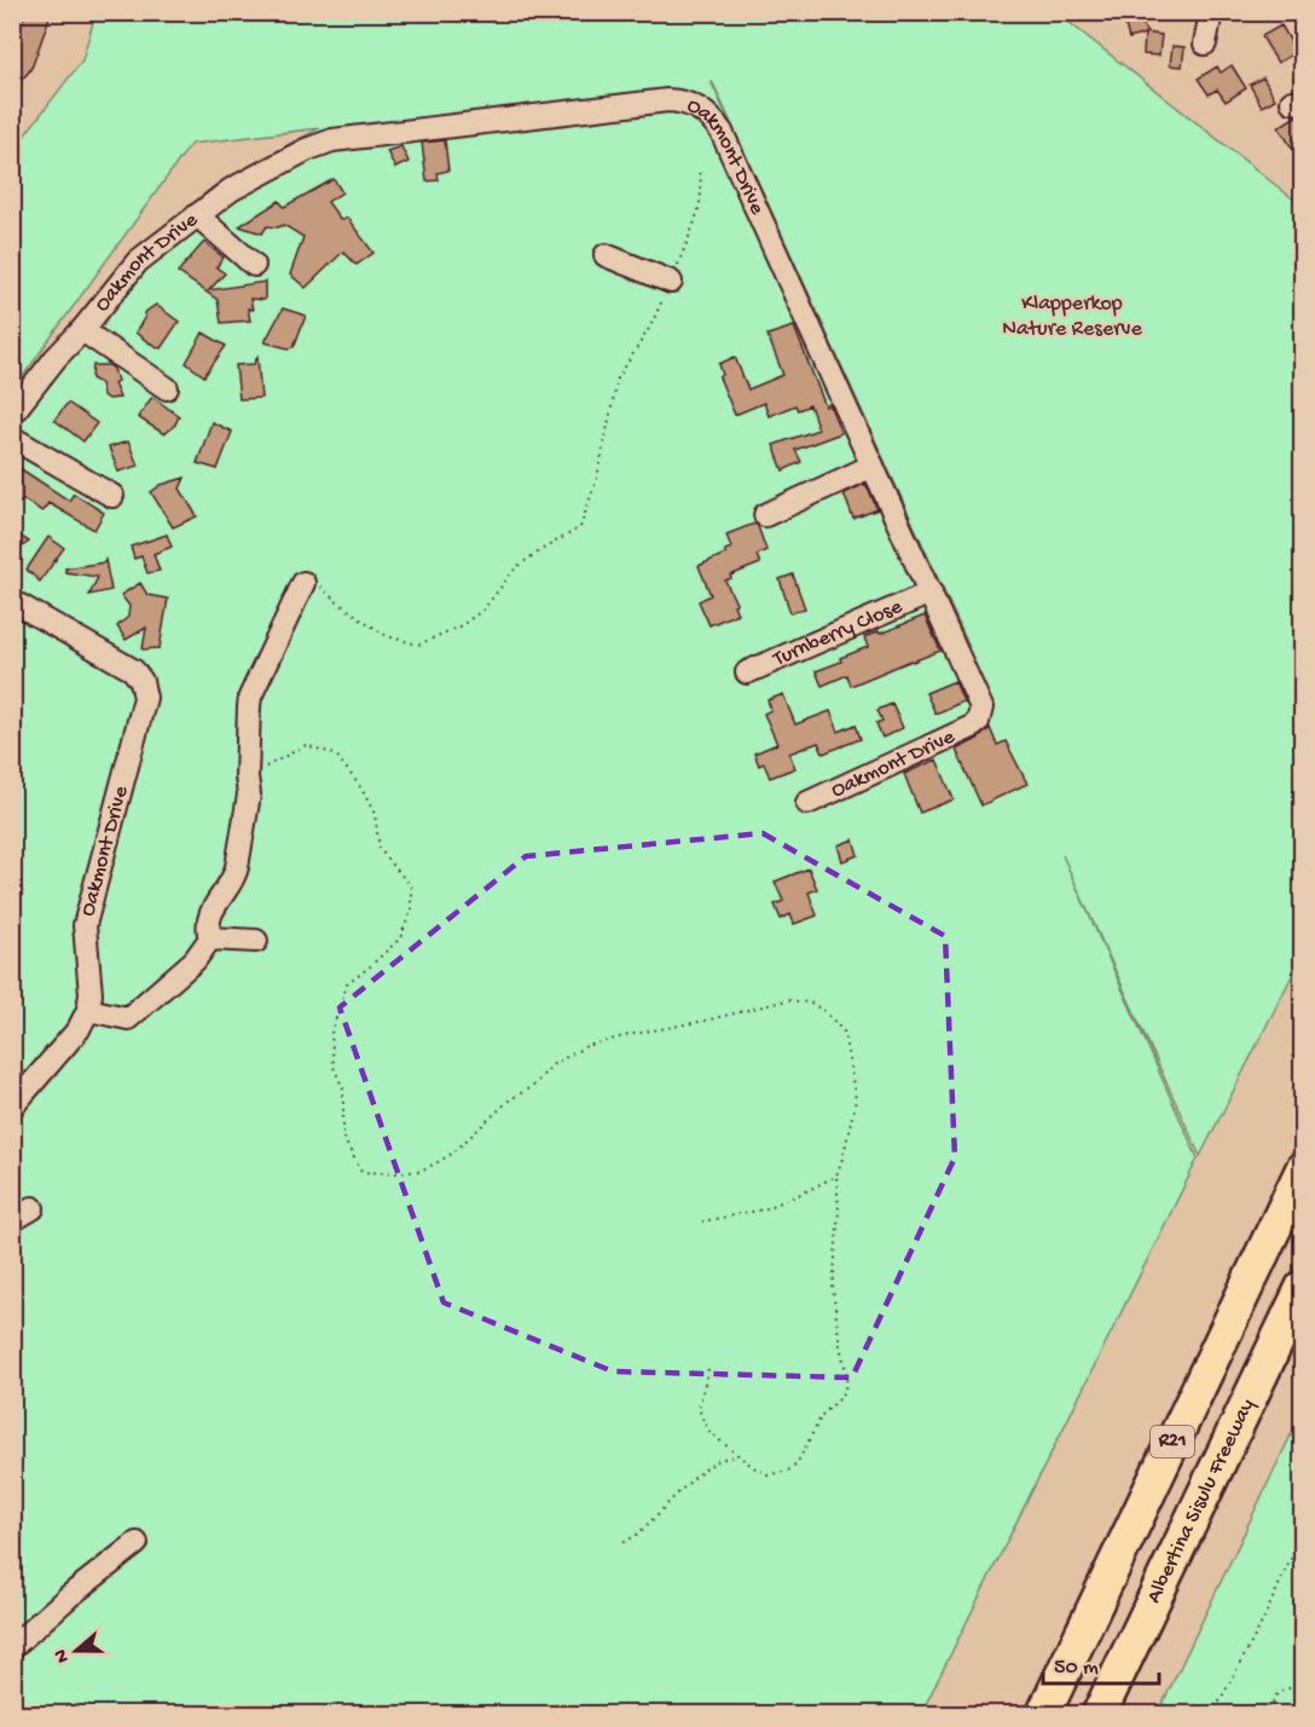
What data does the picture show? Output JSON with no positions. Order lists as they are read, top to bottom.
{
  "streets": {
    "highway": ["R21", "Albertina Sisulu Freeway"],
    "street": ["Oakmont Drive", "Turnberry Close"]
  },
  "crossings": [
    ["Oakmont Drive", "Turnberry Close"]
  ],
  "parks": ["Klapperkop Nature Reserve"],
  "scale_bar": "50 m",
  "north": "left"
}
